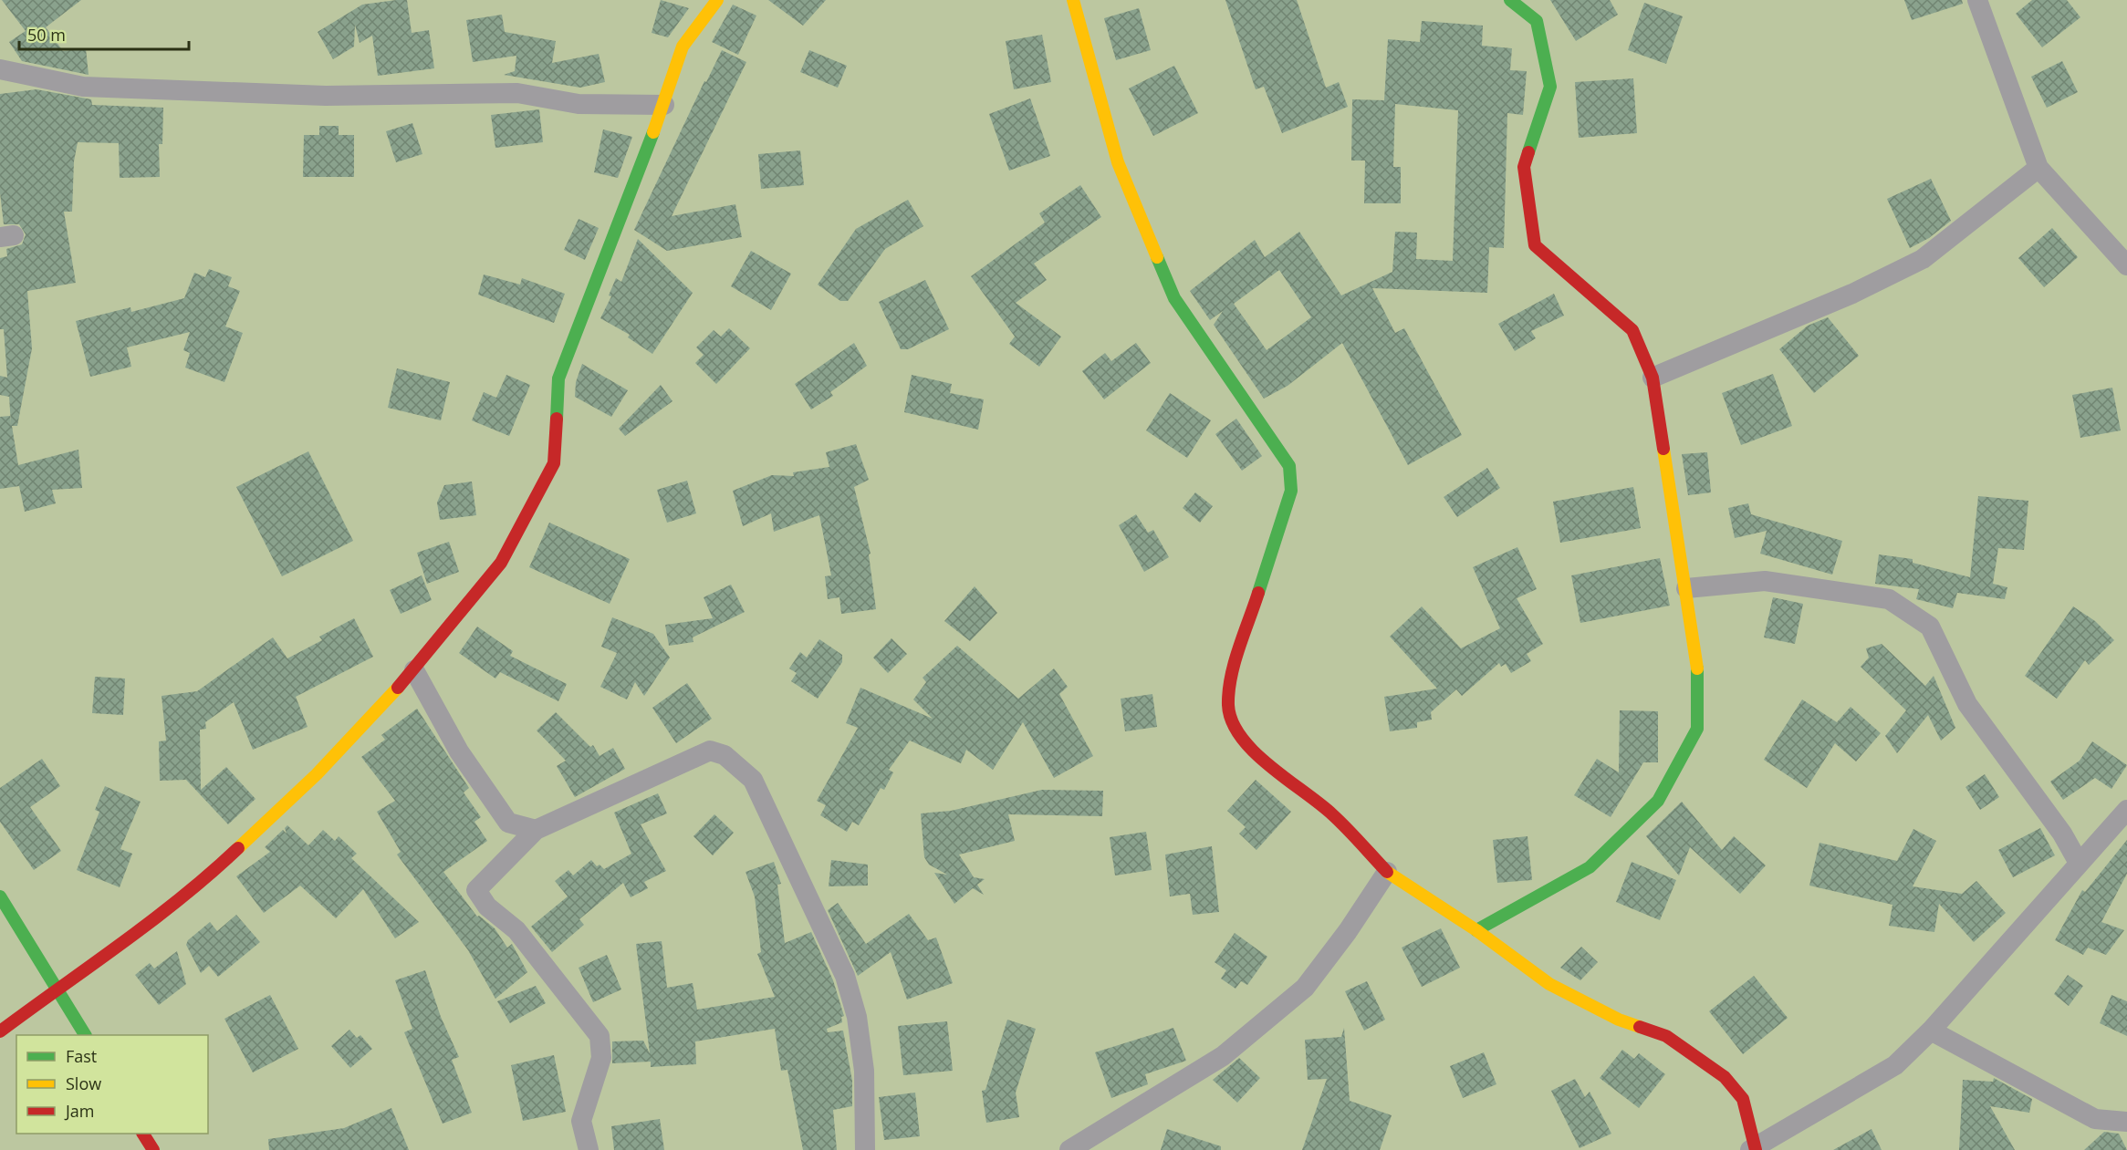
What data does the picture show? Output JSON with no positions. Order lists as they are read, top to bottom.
{
  "legend": ["Fast", "Slow", "Jam"],
  "scale_bar": "50 m"
}
